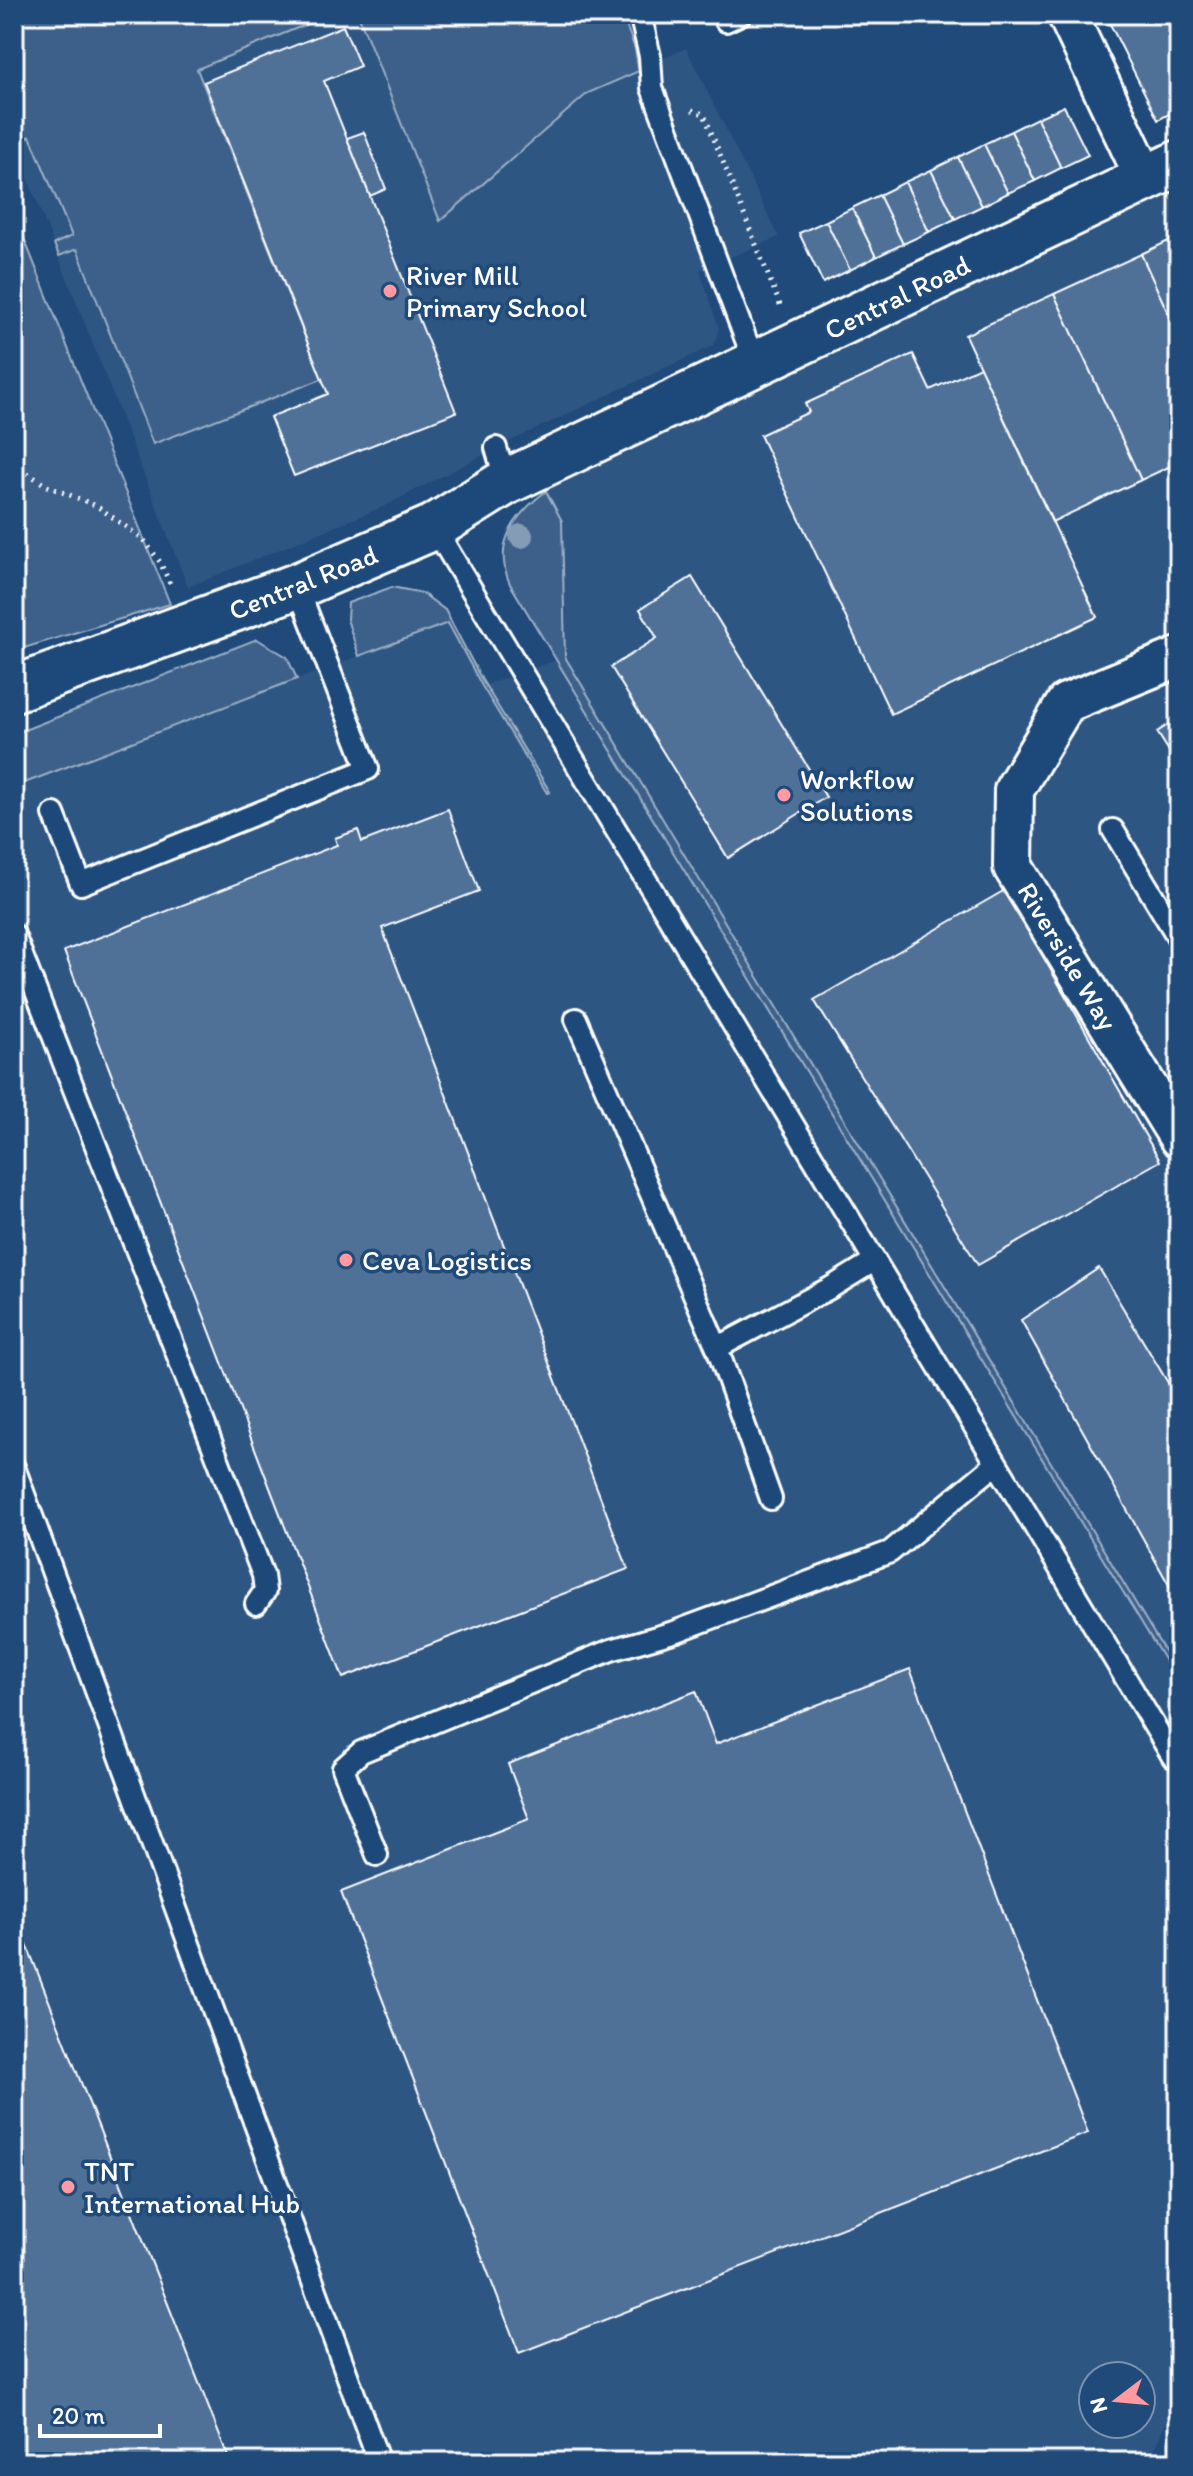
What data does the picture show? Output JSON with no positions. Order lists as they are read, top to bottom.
{
  "streets": {
    "street": ["Central Road", "Riverside Way"]
  },
  "places": [
    "River Mill Primary School",
    "Workflow Solutions",
    "Ceva Logistics",
    "TNT International Hub"
  ],
  "scale_bar": "20 m",
  "north": "left"
}
